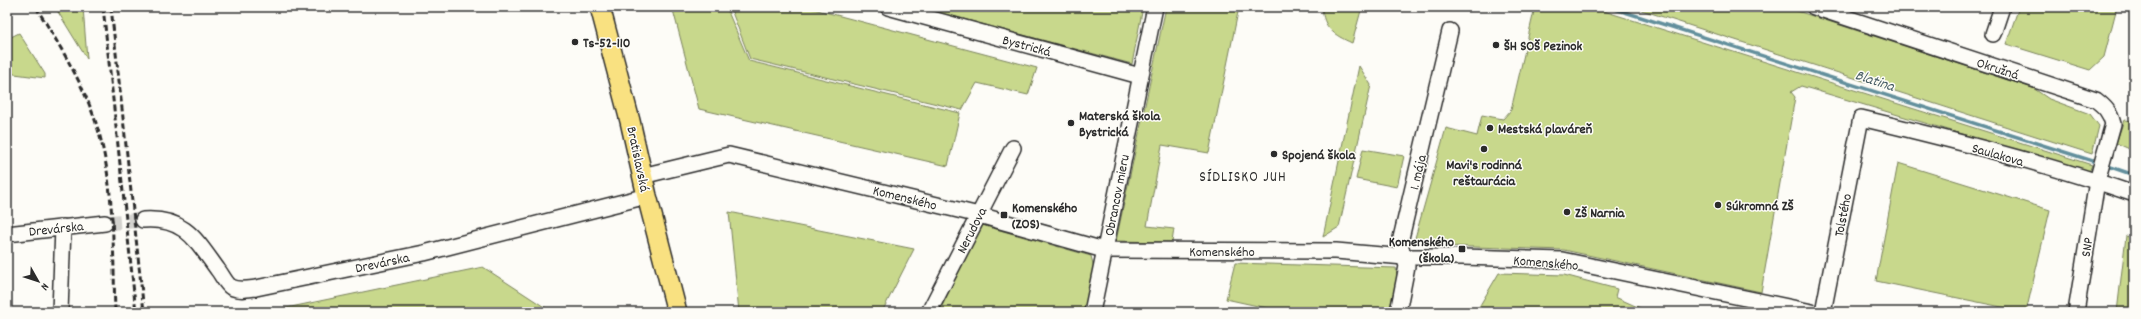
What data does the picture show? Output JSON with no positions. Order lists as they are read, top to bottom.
{
  "streets": {
    "main road": ["Bratislavská"],
    "street": [
      "Bystrická",
      "Okružná",
      "Saulakova",
      "1. mája",
      "Obrancov mieru",
      "Komenského",
      "Tolstého",
      "Drevárska",
      "Nerudova",
      "SNP"
    ]
  },
  "crossings": [
    ["Bystrická", "Obrancov mieru"],
    ["Okružná", "Saulakova"],
    ["Okružná", "SNP"],
    ["Saulakova", "Tolstého"],
    ["Saulakova", "SNP"],
    ["Bratislavská", "Komenského"],
    ["Bratislavská", "Drevárska"],
    ["1. mája", "Komenského"],
    ["Obrancov mieru", "Komenského"],
    ["Komenského", "Nerudova"]
  ],
  "districts": ["SÍDLISKO JUH"],
  "water": ["Blatina"],
  "places": {
    "other": [
      "Ts-52-110",
      "ŠH SOŠ Pezinok",
      "Materská škola Bystrická",
      "Mestská plaváreň",
      "Mavi's rodinná reštaurácia",
      "Spojená škola",
      "Súkromná ZŠ",
      "ZŠ Narnia"
    ],
    "transit": ["Komenského (ZOS)", "Komenského (škola)"]
  },
  "north": "bottom right"
}
